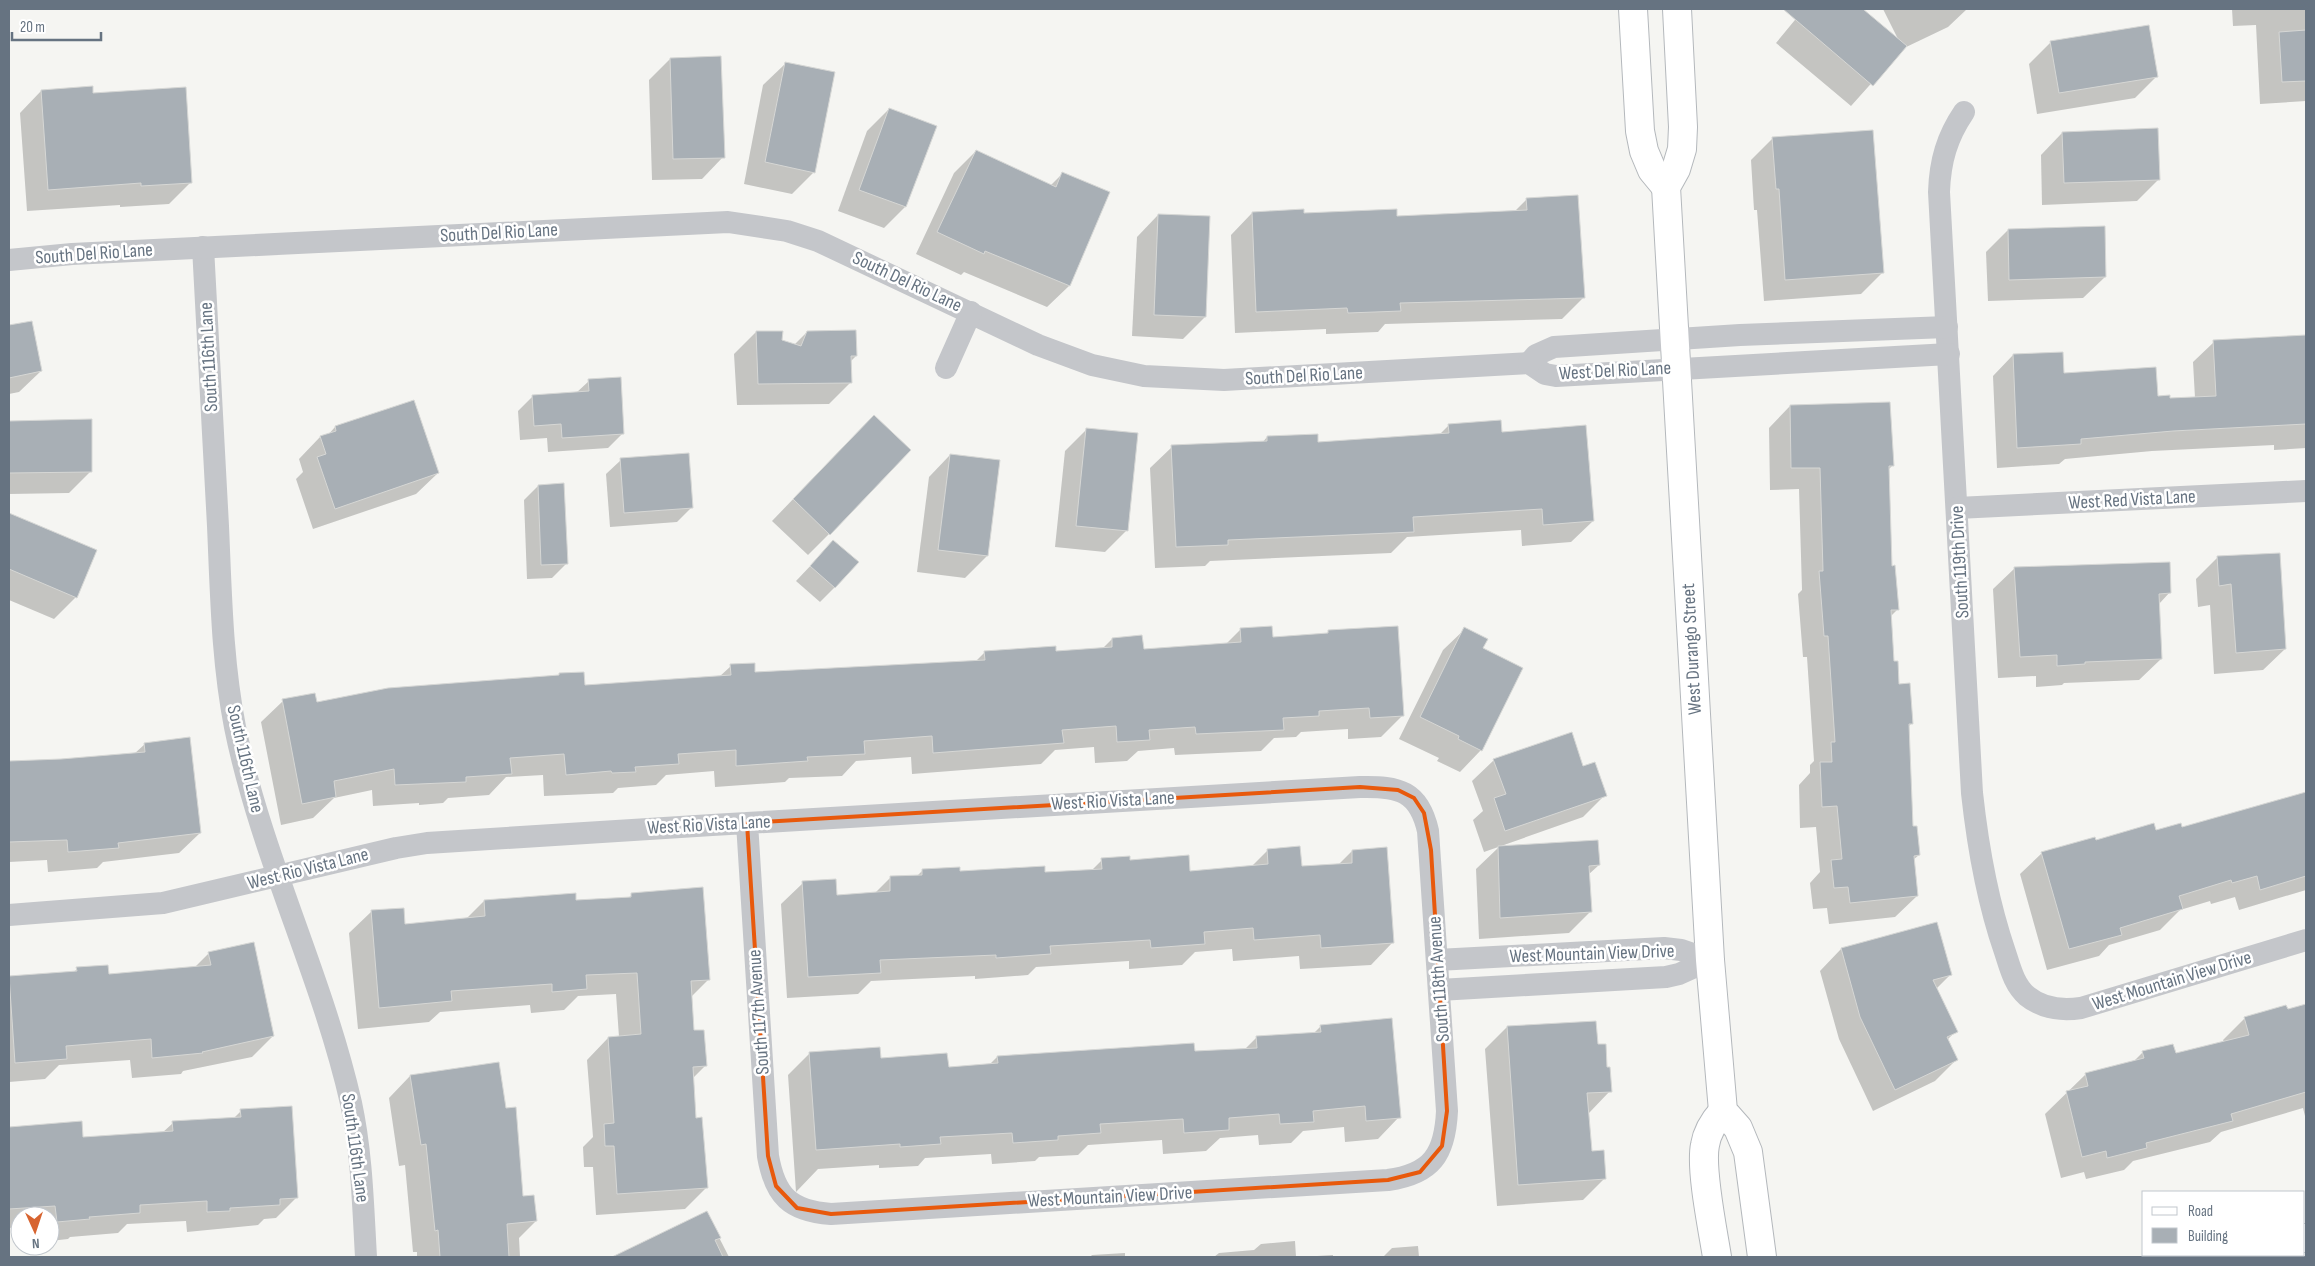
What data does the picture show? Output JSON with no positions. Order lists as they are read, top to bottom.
{
  "streets": {
    "street": [
      "South Del Rio Lane",
      "South 116th Lane",
      "West Del Rio Lane",
      "West Red Vista Lane",
      "South 119th Drive",
      "West Durango Street",
      "West Rio Vista Lane",
      "West Mountain View Drive",
      "South 118th Avenue",
      "South 117th Avenue"
    ]
  },
  "crossings": [
    ["South Del Rio Lane", "South 116th Lane"],
    ["South Del Rio Lane", "West Del Rio Lane"],
    ["South 116th Lane", "West Rio Vista Lane"],
    ["West Del Rio Lane", "South 119th Drive"],
    ["West Del Rio Lane", "West Durango Street"],
    ["West Red Vista Lane", "South 119th Drive"],
    ["South 119th Drive", "West Mountain View Drive"],
    ["West Durango Street", "West Mountain View Drive"],
    ["West Rio Vista Lane", "South 118th Avenue"],
    ["West Rio Vista Lane", "South 117th Avenue"],
    ["West Mountain View Drive", "South 118th Avenue"],
    ["West Mountain View Drive", "South 117th Avenue"]
  ],
  "legend": ["Road", "Building"],
  "scale_bar": "20 m",
  "north": "bottom"
}
